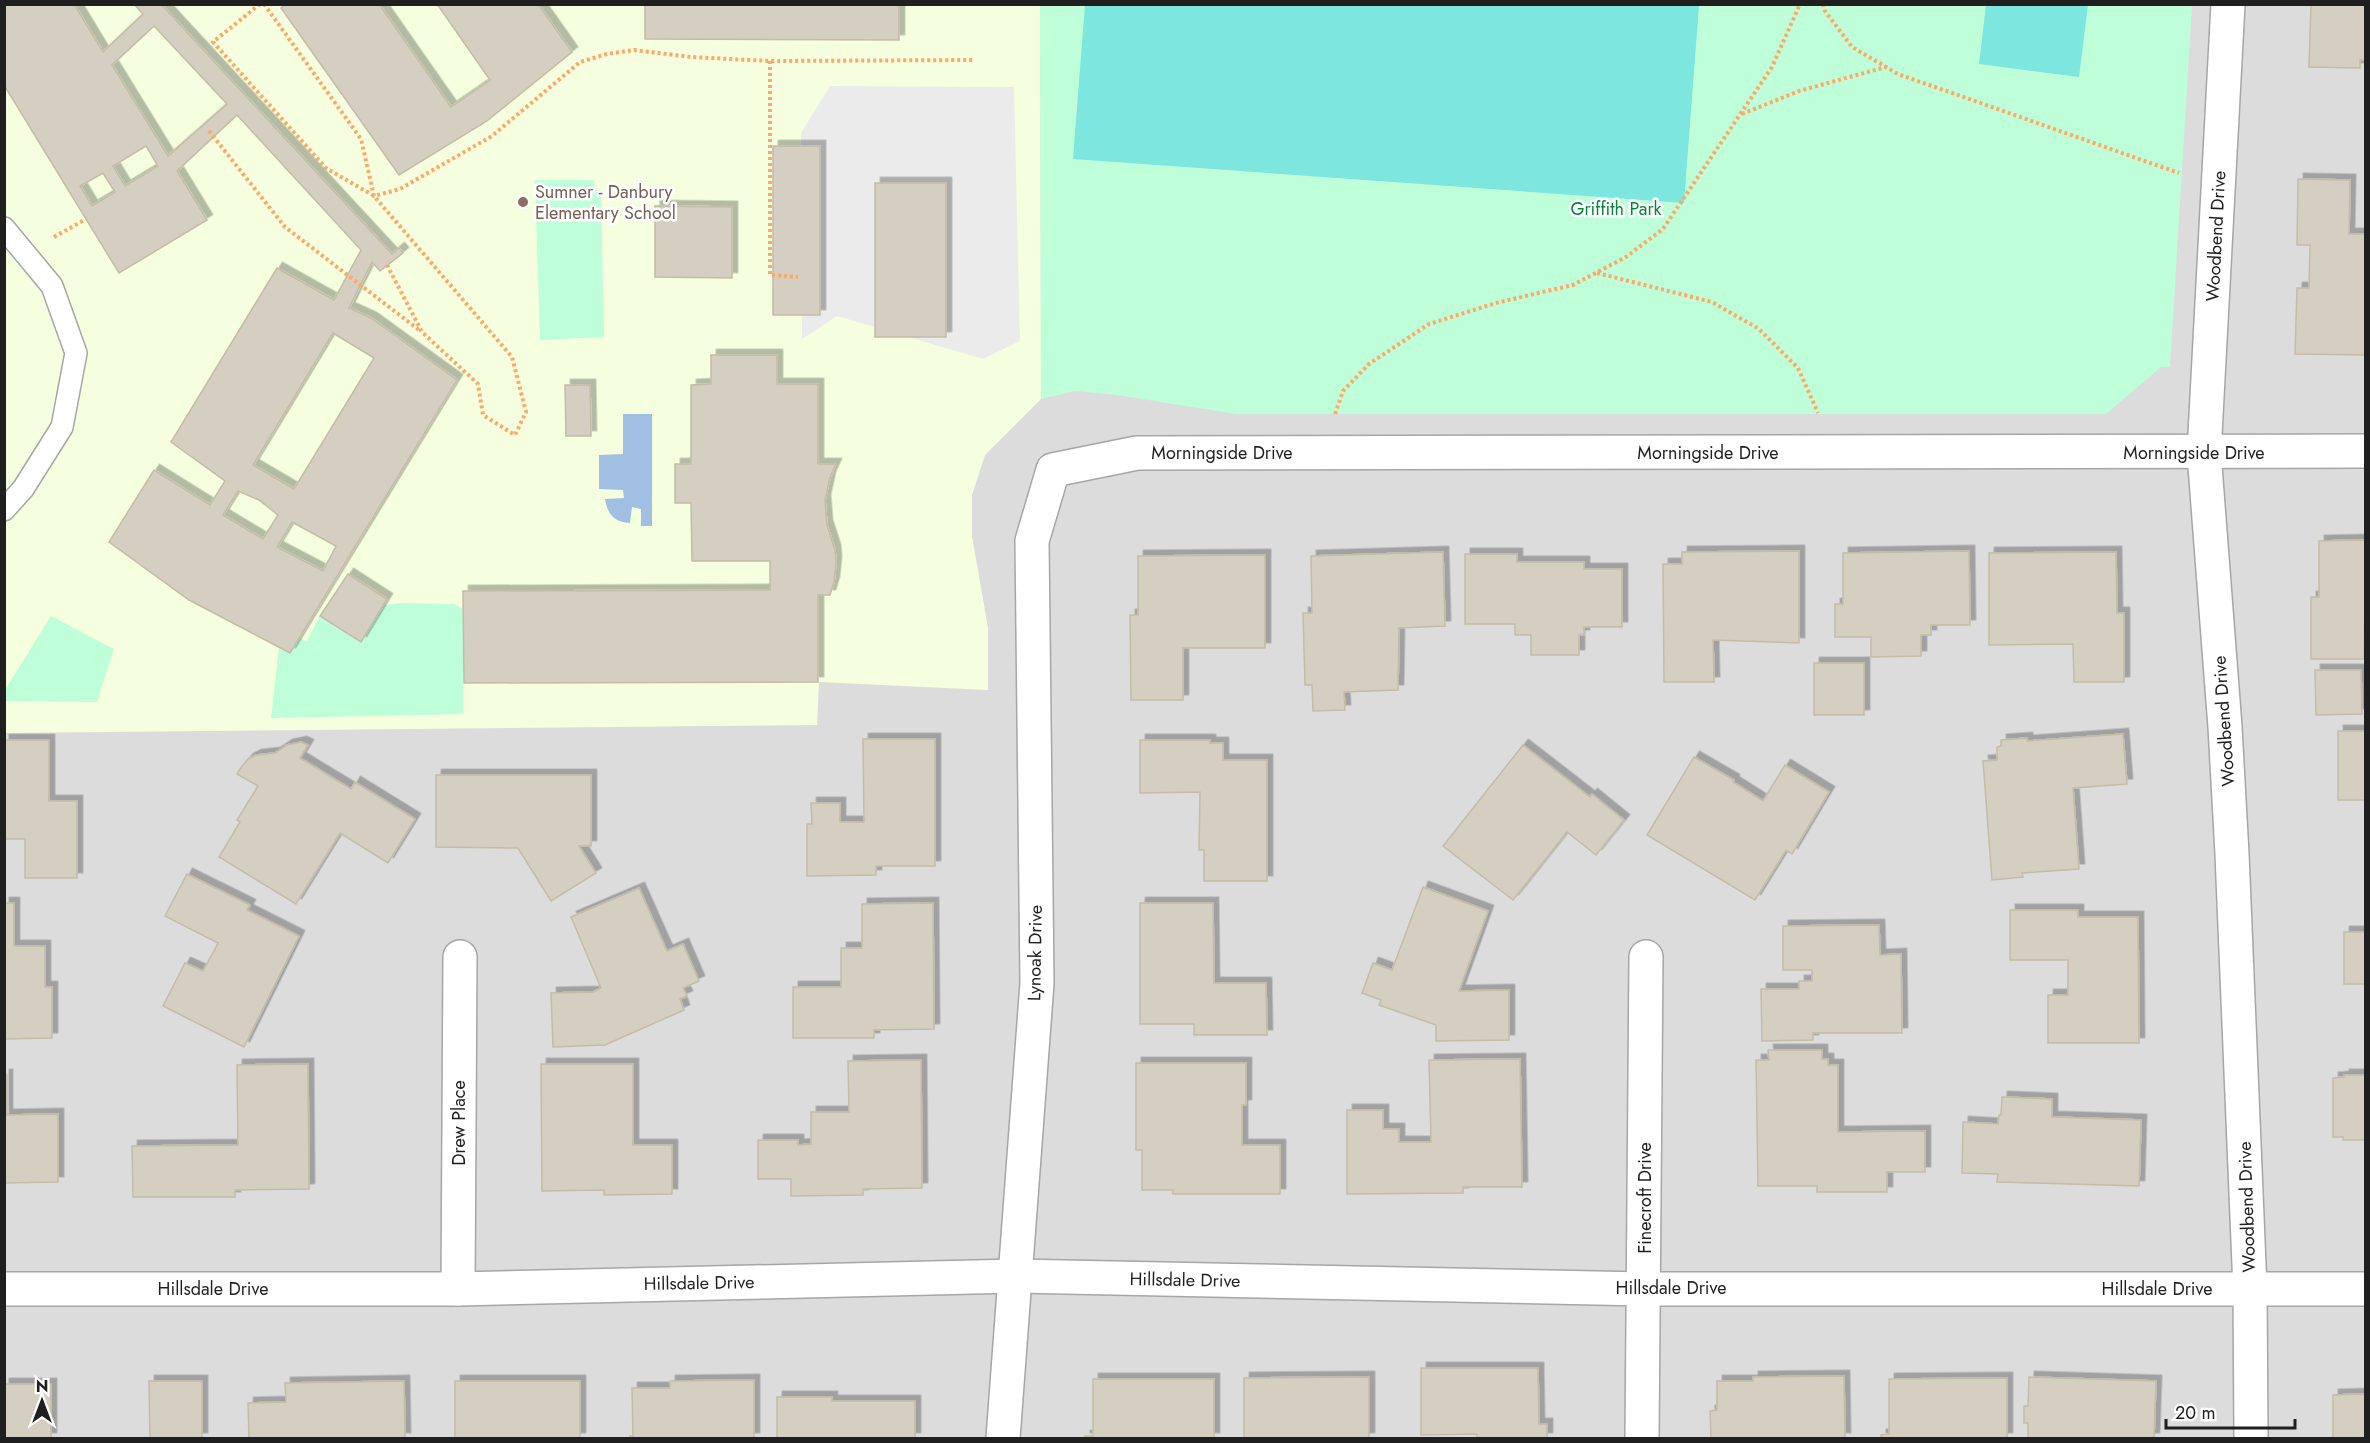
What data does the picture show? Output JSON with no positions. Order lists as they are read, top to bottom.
{
  "streets": {
    "street": [
      "Woodbend Drive",
      "Morningside Drive",
      "Lynoak Drive",
      "Drew Place",
      "Finecroft Drive",
      "Hillsdale Drive"
    ]
  },
  "crossings": [
    ["Woodbend Drive", "Morningside Drive"],
    ["Woodbend Drive", "Hillsdale Drive"],
    ["Morningside Drive", "Lynoak Drive"],
    ["Lynoak Drive", "Hillsdale Drive"],
    ["Drew Place", "Hillsdale Drive"],
    ["Finecroft Drive", "Hillsdale Drive"]
  ],
  "parks": ["Griffith Park"],
  "places": ["Sumner - Danbury Elementary School"],
  "scale_bar": "20 m",
  "north": "top"
}
